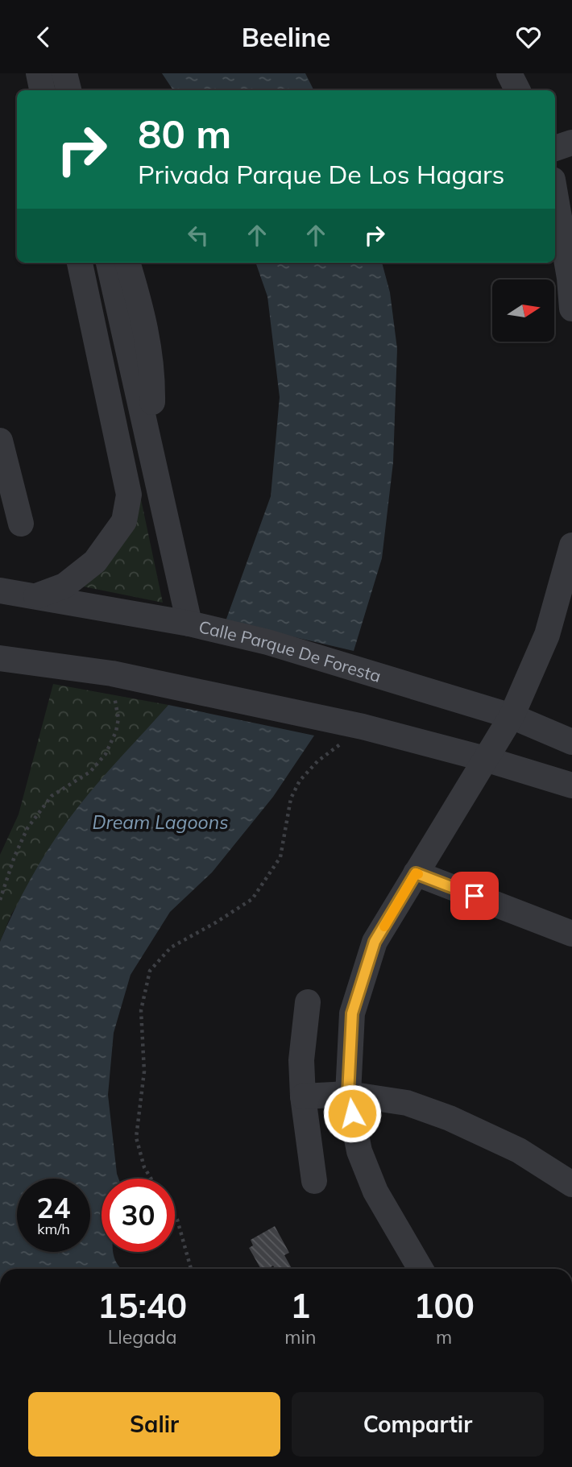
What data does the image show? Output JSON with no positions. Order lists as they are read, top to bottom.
{
  "streets": {
    "street": ["Calle Parque De Foresta"]
  },
  "water": ["Dream Lagoons"],
  "north": "right",
  "page": {
    "header": "Beeline",
    "turn": ["80 m", "Privada Parque De Los Hagars"],
    "speed": "24 km/h",
    "limit": "30",
    "eta": [
      "15:40",
      "Llegada",
      "1",
      "min",
      "100",
      "m"
    ],
    "buttons": ["Salir", "Compartir"]
  }
}
